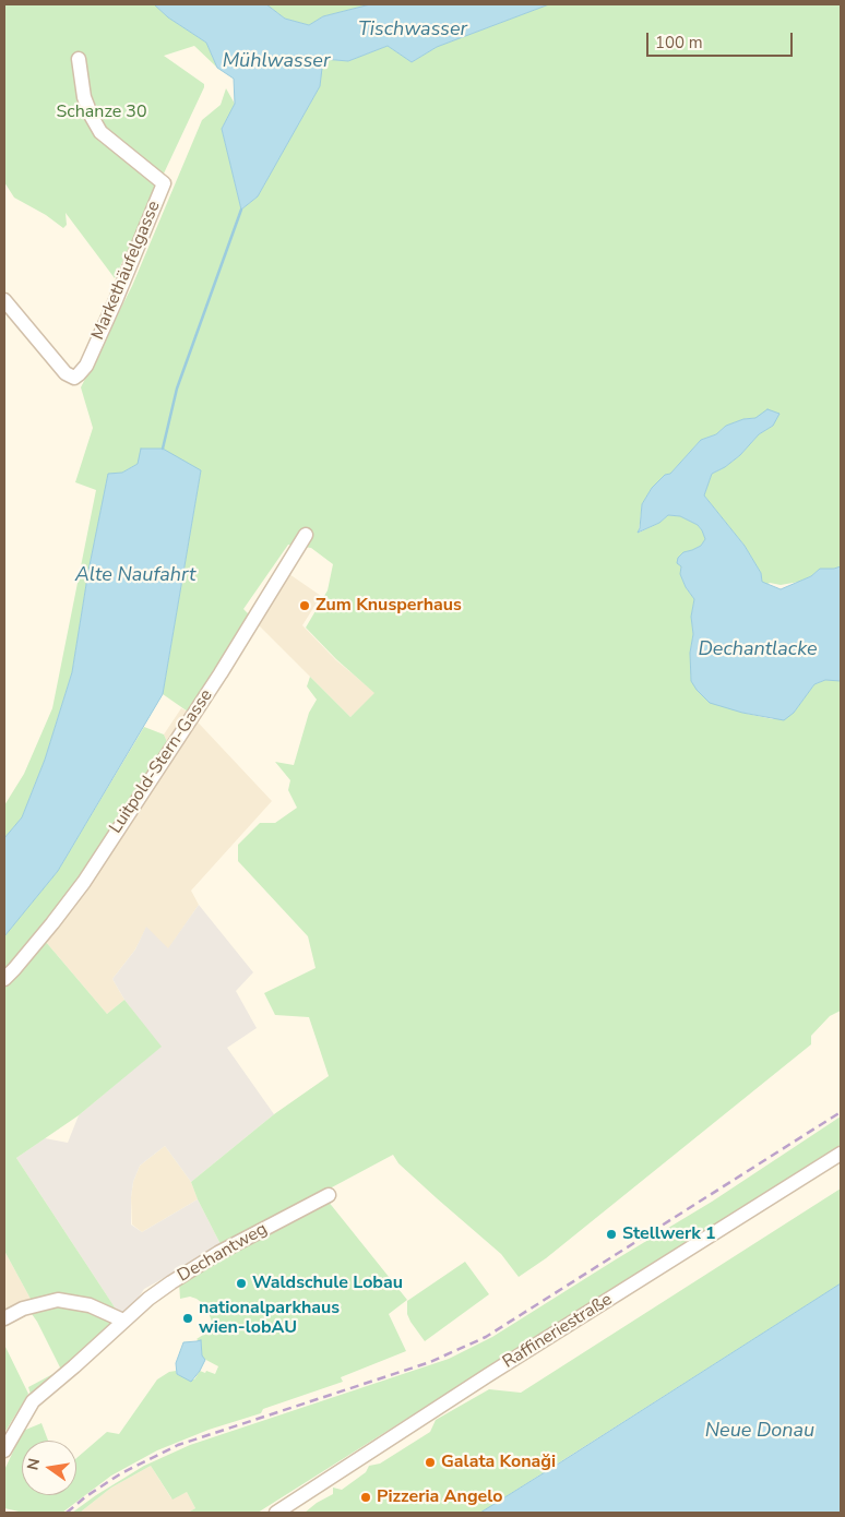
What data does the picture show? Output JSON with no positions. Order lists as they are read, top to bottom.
{
  "streets": {
    "street": [
      "Markethäufelgasse",
      "Luitpold-Stern-Gasse",
      "Dechantweg",
      "Raffineriestraße"
    ]
  },
  "water": [
    "Tischwasser",
    "Mühlwasser",
    "Alte Naufahrt",
    "Dechantlacke",
    "Neue Donau"
  ],
  "parks": ["Schanze 30"],
  "places": [
    "Zum Knusperhaus",
    "Stellwerk 1",
    "Waldschule Lobau",
    "nationalparkhaus wien-lobAU",
    "Galata Konaği",
    "Pizzeria Angelo"
  ],
  "scale_bar": "100 m",
  "north": "left"
}
